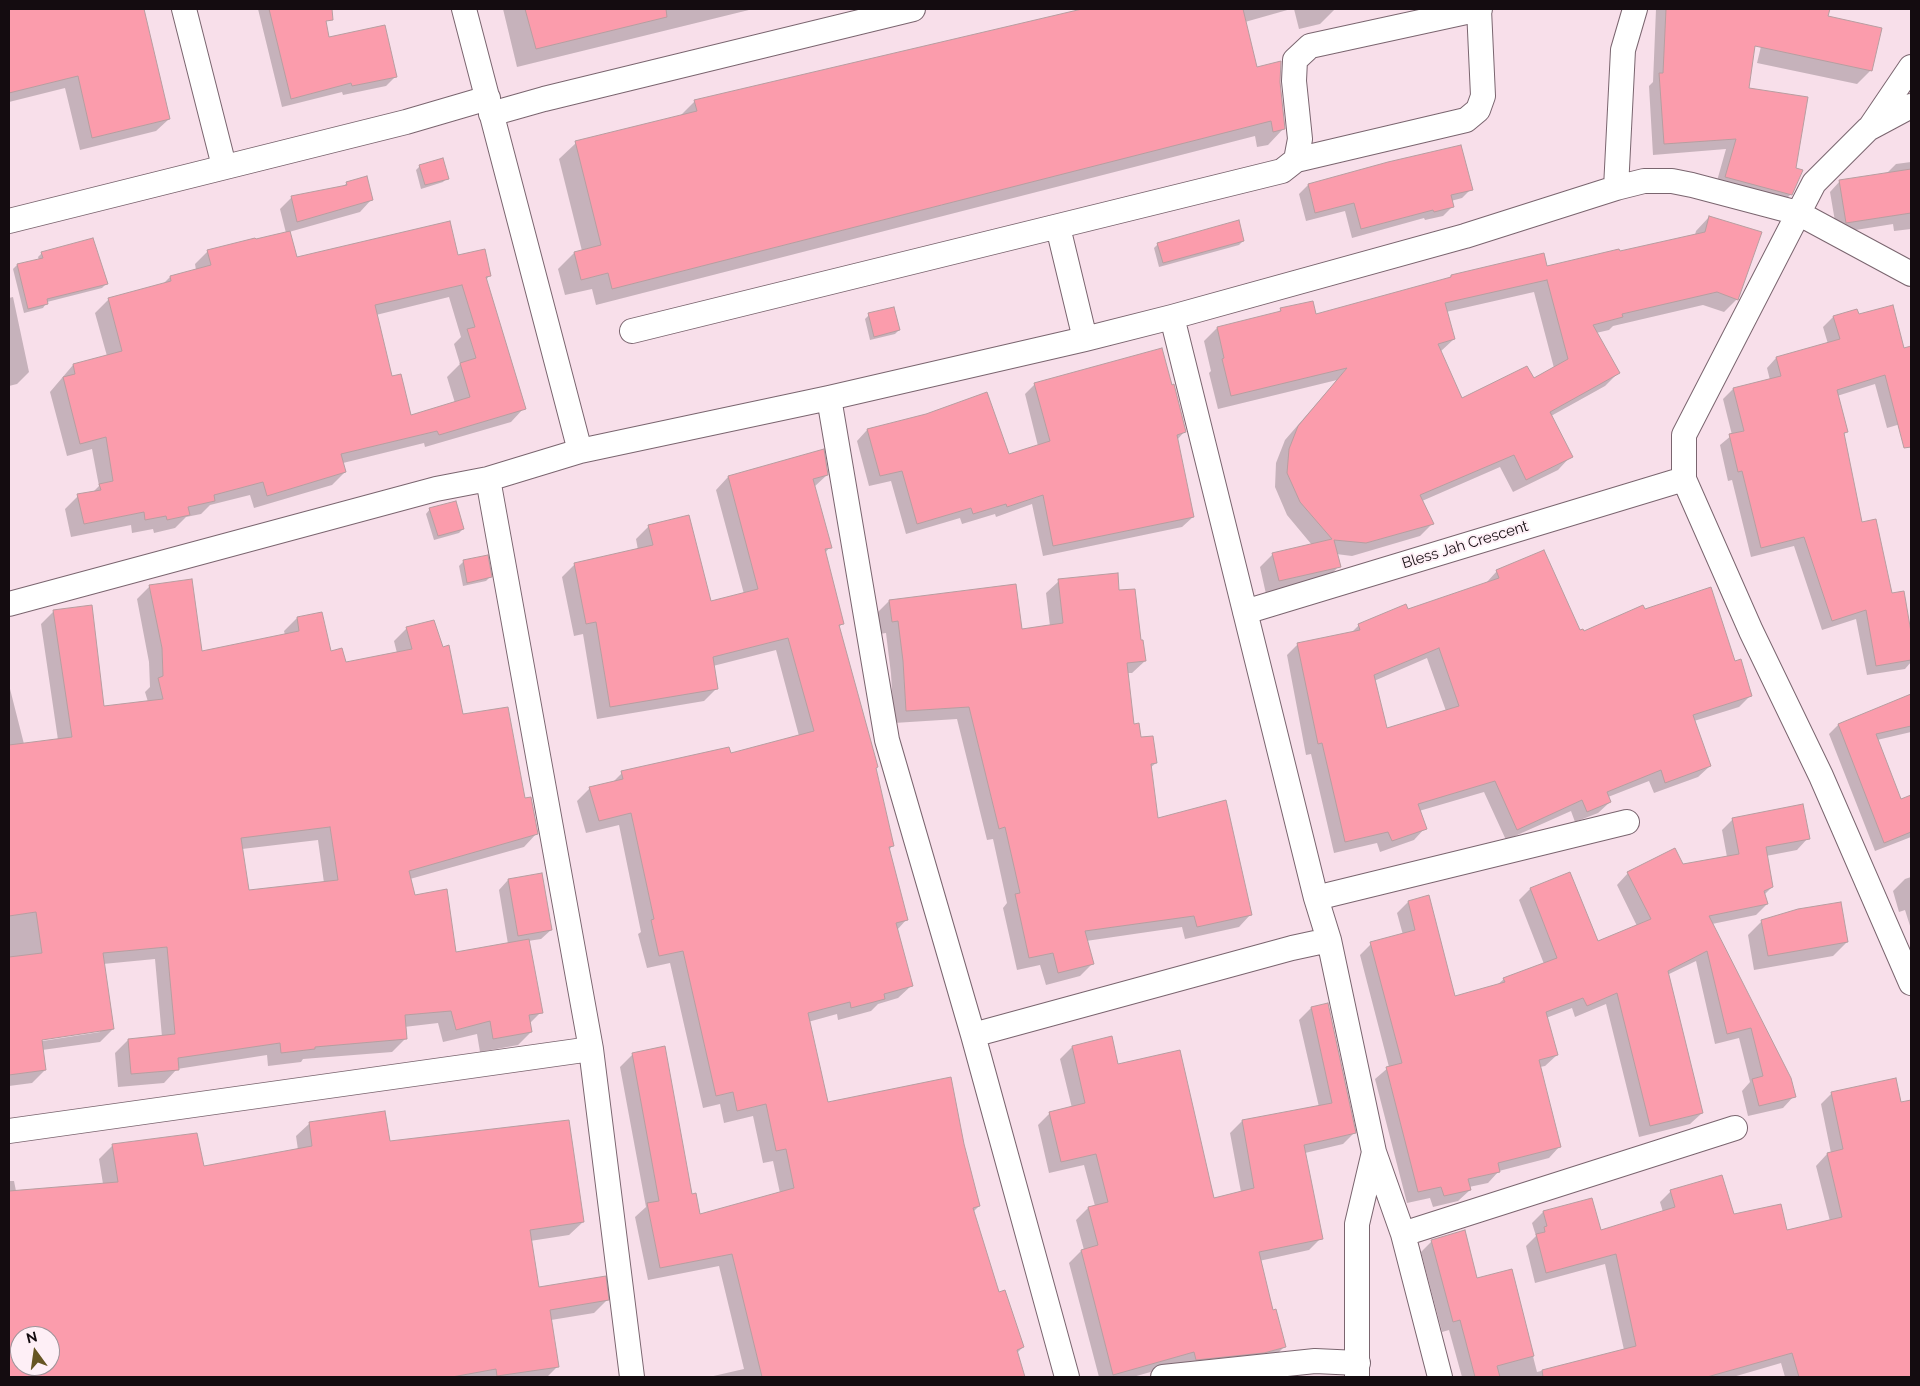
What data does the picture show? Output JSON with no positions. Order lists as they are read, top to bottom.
{
  "streets": {
    "street": ["Bless Jah Crescent"]
  },
  "north": "top"
}
